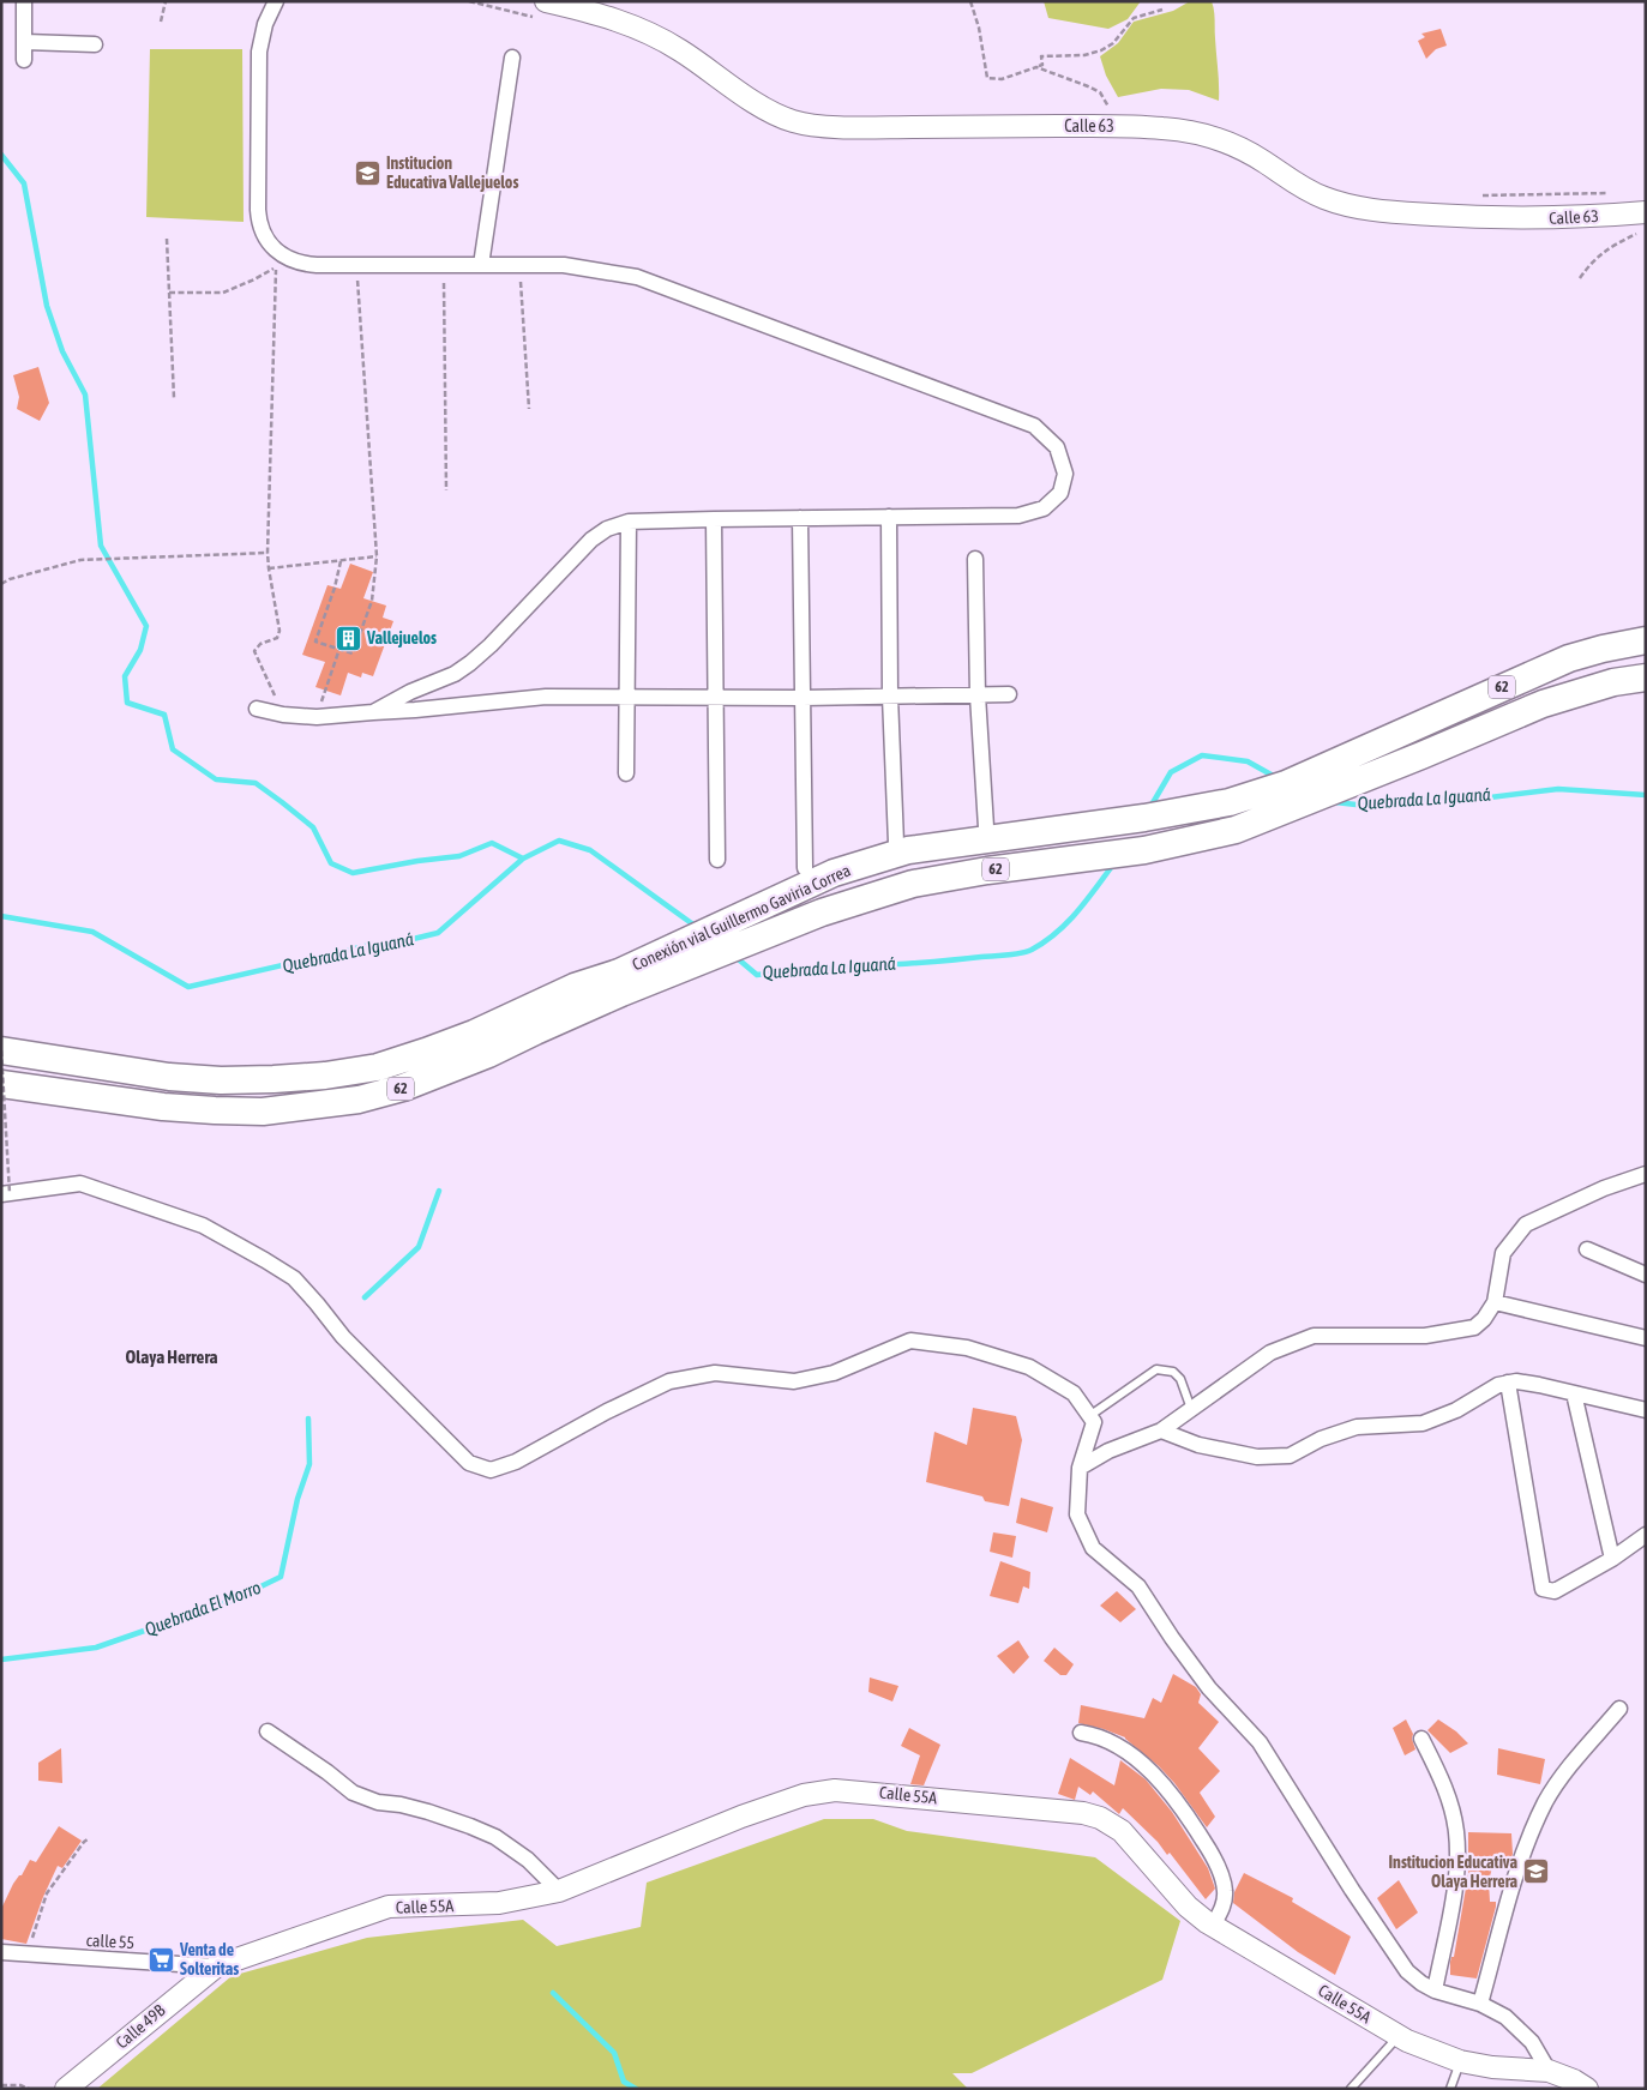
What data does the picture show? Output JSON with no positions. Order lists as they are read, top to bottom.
{
  "streets": {
    "highway": ["62", "Conexión vial Guillermo Gaviria Correa"],
    "street": [
      "Calle 63",
      "Calle 55A",
      "calle 55",
      "Calle 49B"
    ]
  },
  "crossings": [
    ["Calle 55A", "calle 55"],
    ["Calle 55A", "Calle 49B"],
    ["calle 55", "Calle 49B"]
  ],
  "districts": ["Olaya Herrera"],
  "water": ["Quebrada La Iguaná", "Quebrada El Morro"],
  "places": {
    "school or university": ["Institucion Educativa Vallejuelos", "Institucion Educativa Olaya Herrera"],
    "building": ["Vallejuelos"],
    "supermarket": ["Venta de Solteritas"]
  }
}
